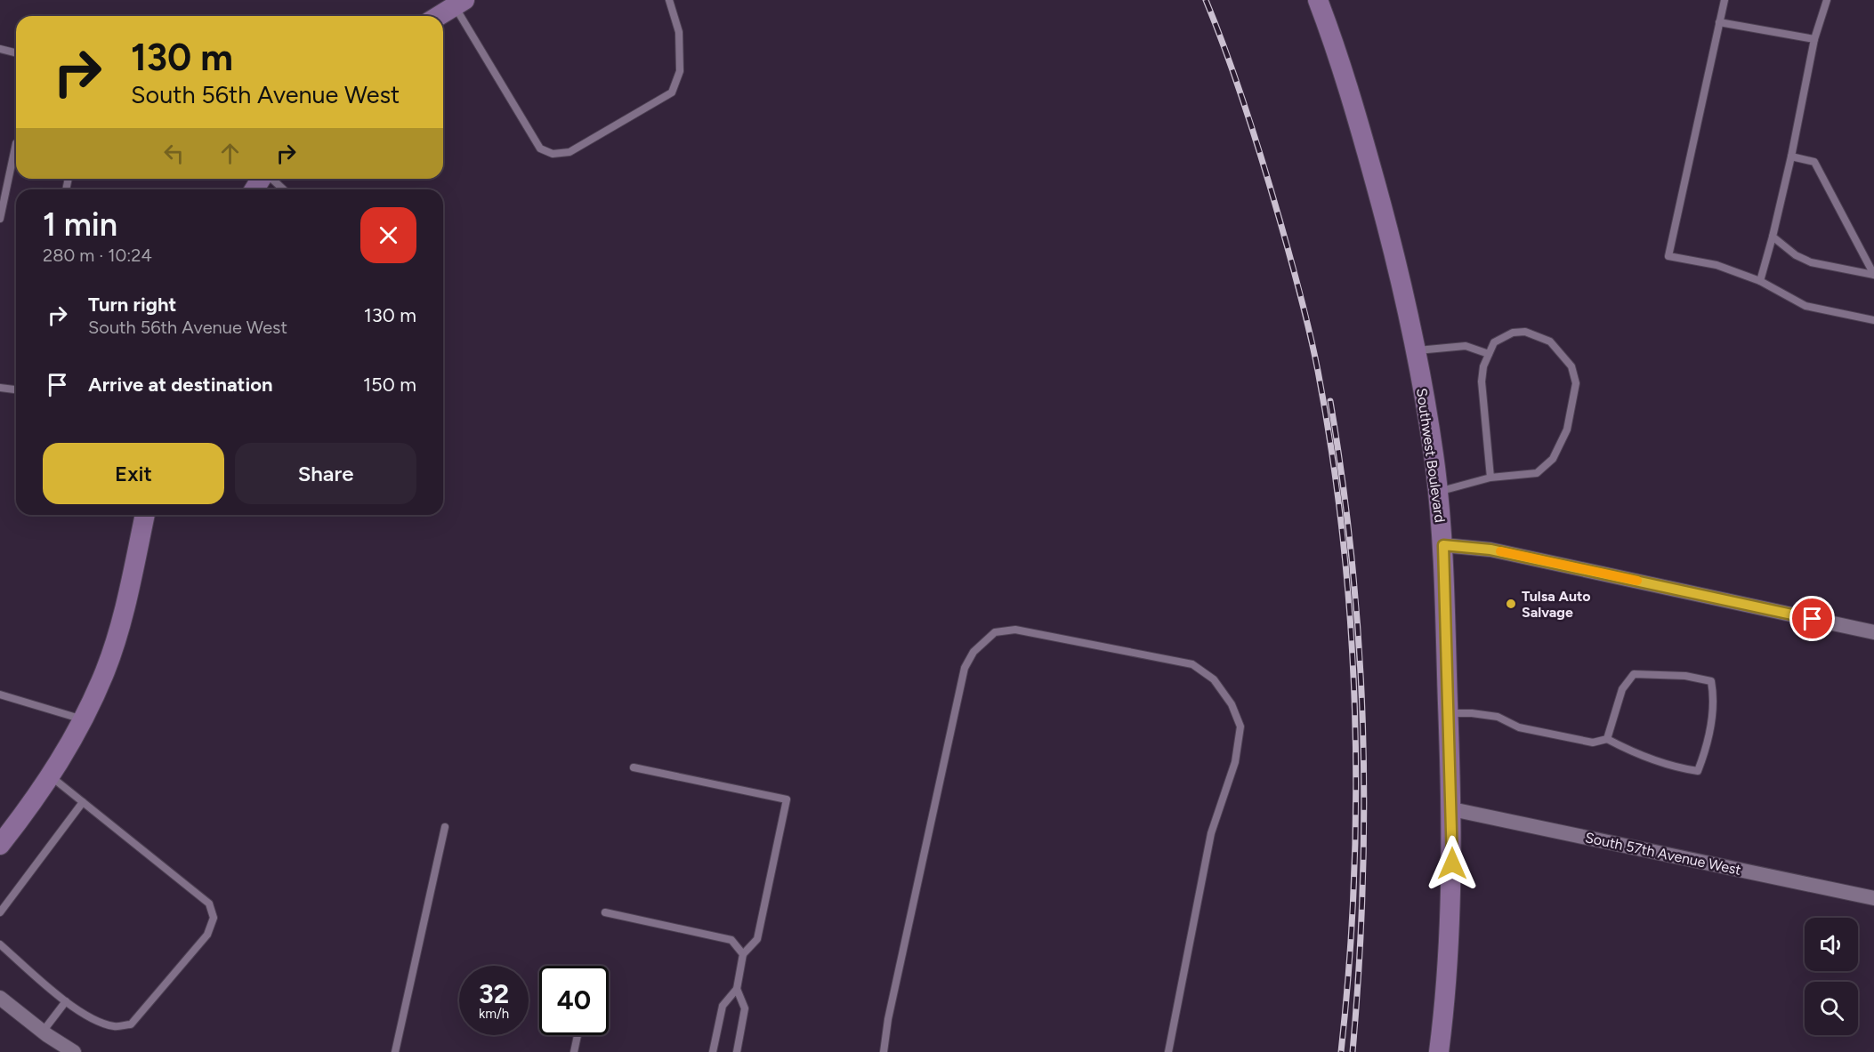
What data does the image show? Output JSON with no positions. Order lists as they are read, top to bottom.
{
  "streets": {
    "street": ["Southwest Boulevard", "South 57th Avenue West"]
  },
  "crossings": [
    ["Southwest Boulevard", "South 57th Avenue West"]
  ],
  "places": ["Tulsa Auto Salvage"],
  "page": {
    "turn": ["130 m", "South 56th Avenue West"],
    "heading": ["1 min", "280 m · 10:24"],
    "list": [
      {
        "name": "Turn right",
        "note": "South 56th Avenue West",
        "value": "130 m"
      },
      {
        "name": "Arrive at destination",
        "value": "150 m"
      }
    ],
    "buttons": ["Exit", "Share"],
    "speed": "32 km/h",
    "limit": "40"
  }
}
